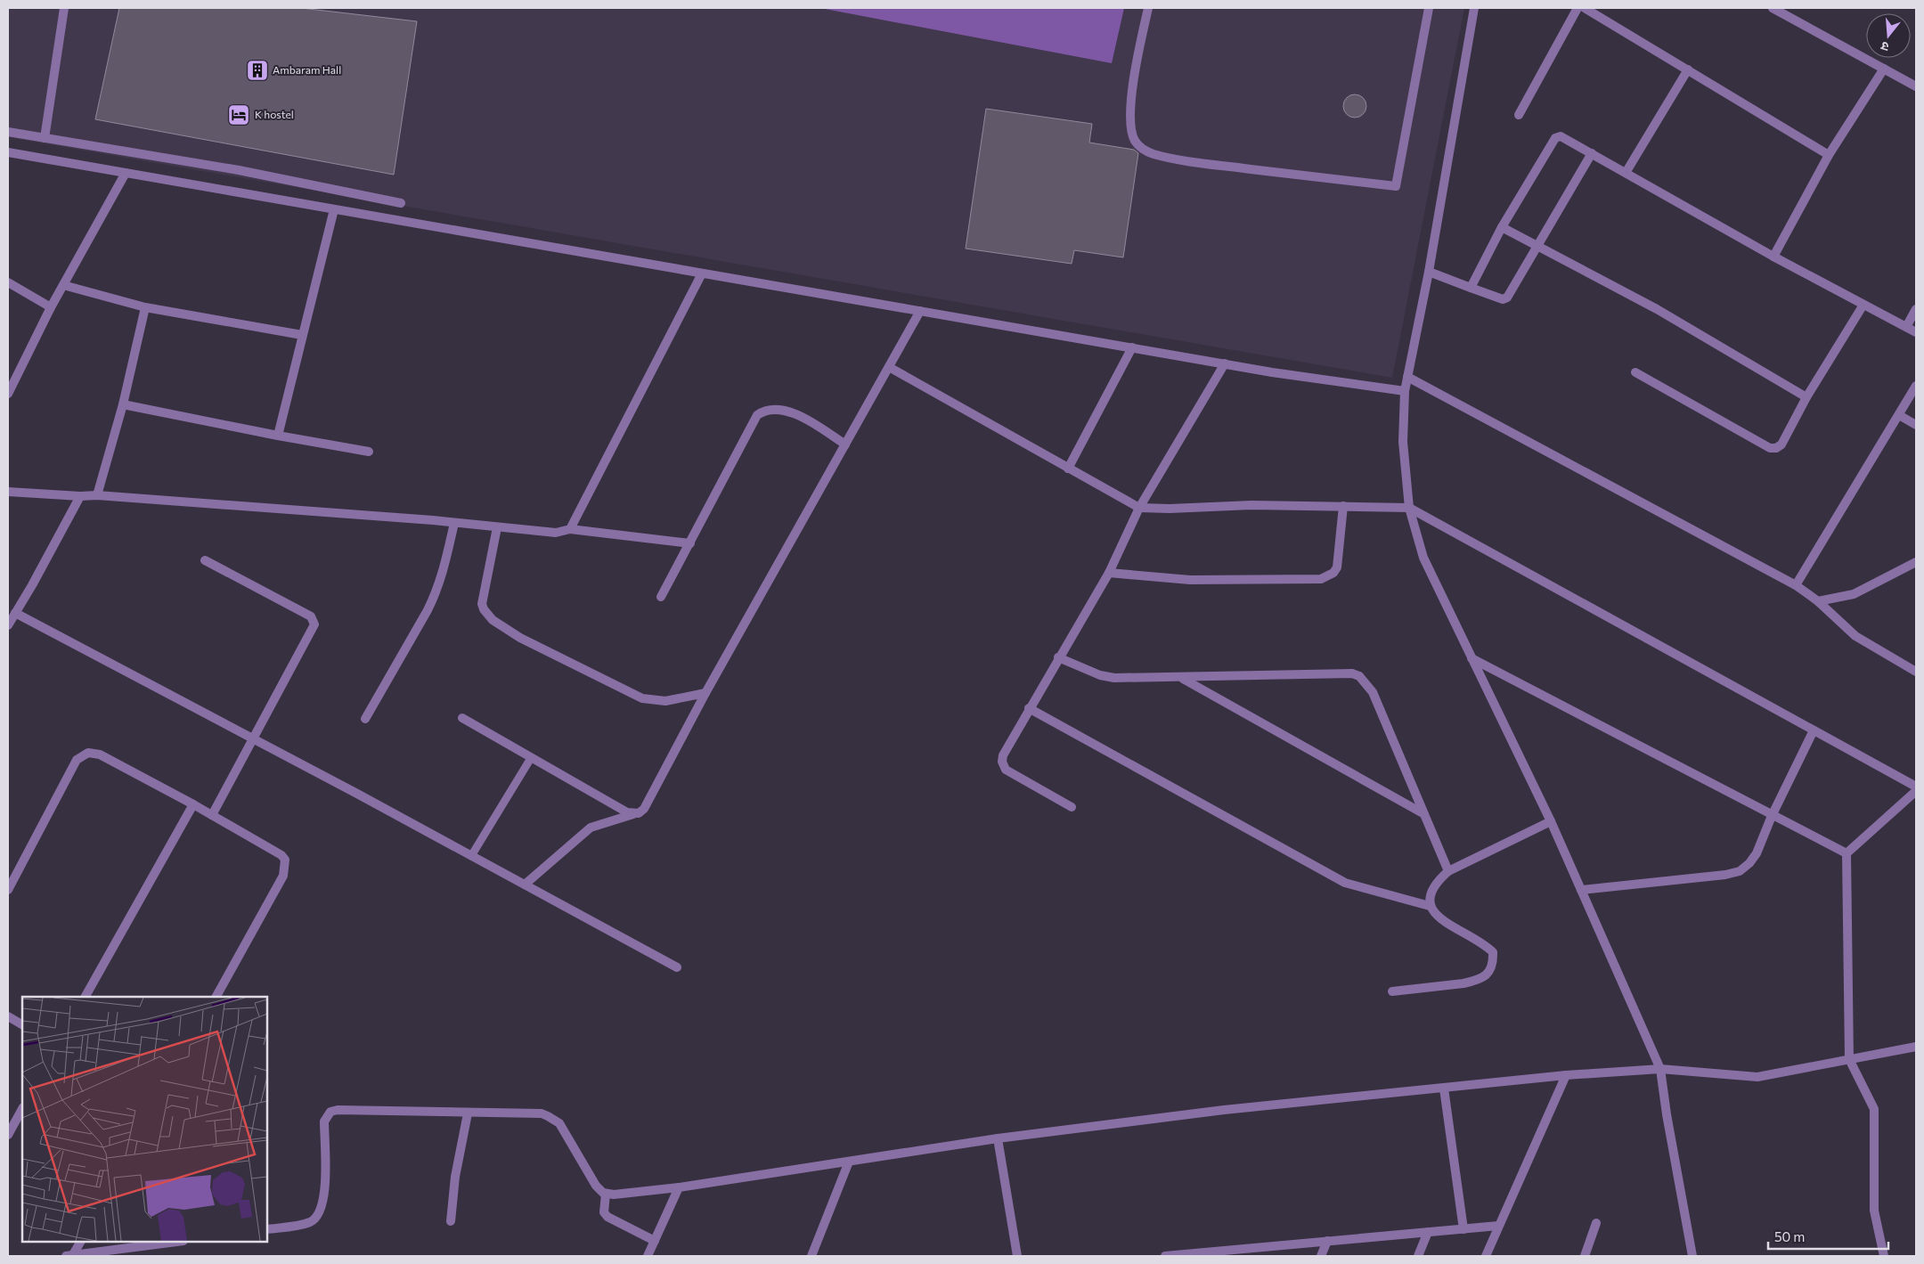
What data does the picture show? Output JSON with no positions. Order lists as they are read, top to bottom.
{
  "places": {
    "building": ["Ambaram Hall"],
    "hotel": ["K hostel"]
  },
  "scale_bar": "50 m",
  "north": "bottom"
}
